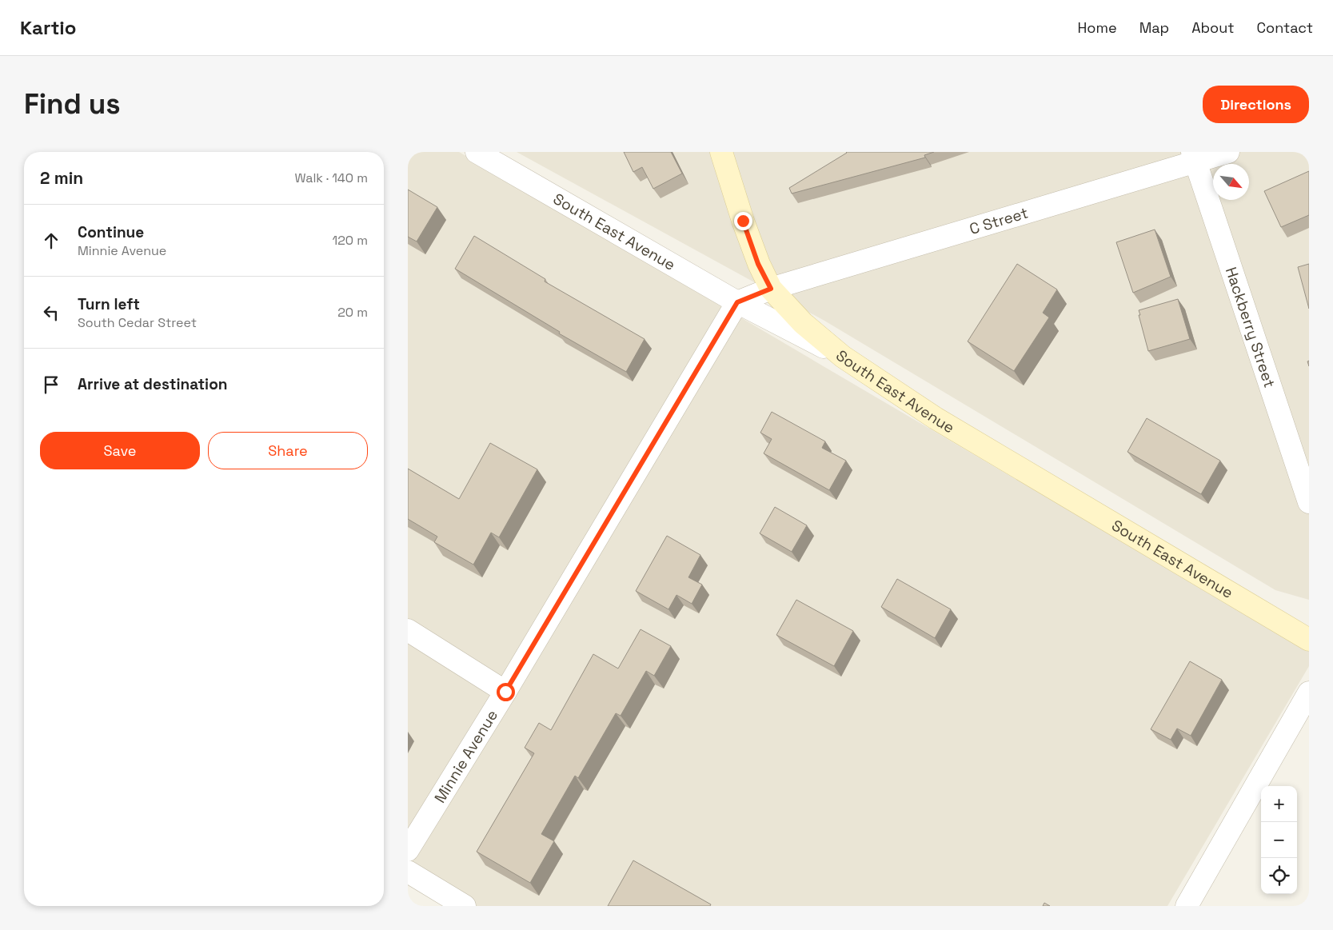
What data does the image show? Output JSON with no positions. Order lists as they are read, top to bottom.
{
  "streets": {
    "main road": ["South East Avenue"],
    "street": ["C Street", "Hackberry Street", "Minnie Avenue"]
  },
  "crossings": [
    ["C Street", "Hackberry Street"],
    ["South East Avenue", "Minnie Avenue"]
  ],
  "north": "bottom right",
  "page": {
    "header": "Kartio",
    "nav": [
      "Home",
      "Map",
      "About",
      "Contact"
    ],
    "buttons": [
      "Directions",
      ["Save", "Share"]
    ],
    "title": "Find us",
    "heading": ["2 min", "Walk · 140 m"],
    "list": [
      ["Continue", "Minnie Avenue", "120 m"],
      ["Turn left", "South Cedar Street", "20 m"],
      "Arrive at destination"
    ],
    "map_buttons": ["+", "−"]
  }
}
